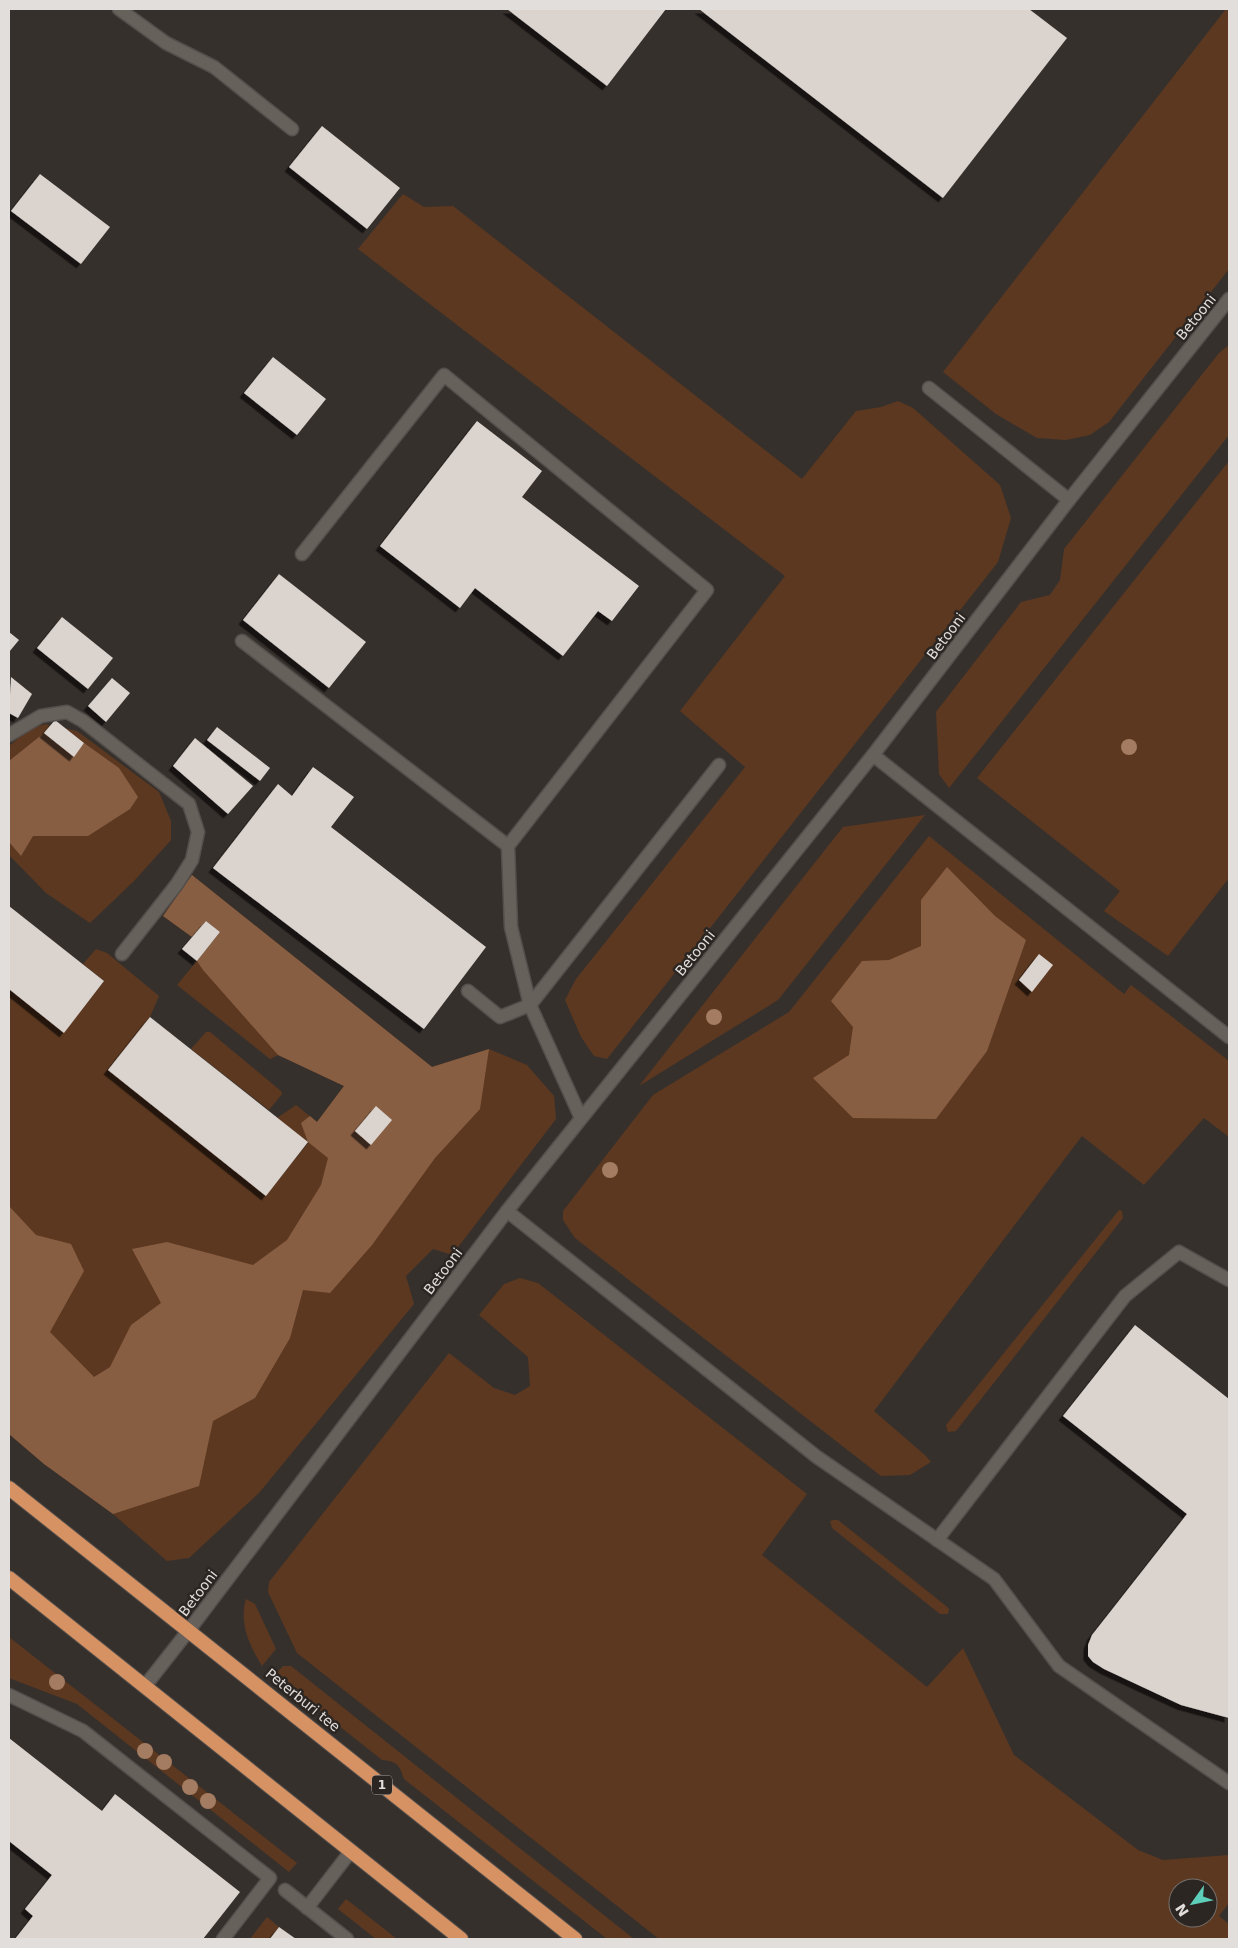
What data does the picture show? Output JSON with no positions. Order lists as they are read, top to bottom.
{
  "streets": {
    "highway": ["Peterburi tee", "1"],
    "street": ["Betooni"]
  },
  "crossings": [
    ["Betooni", "Peterburi tee"]
  ],
  "north": "bottom left"
}
